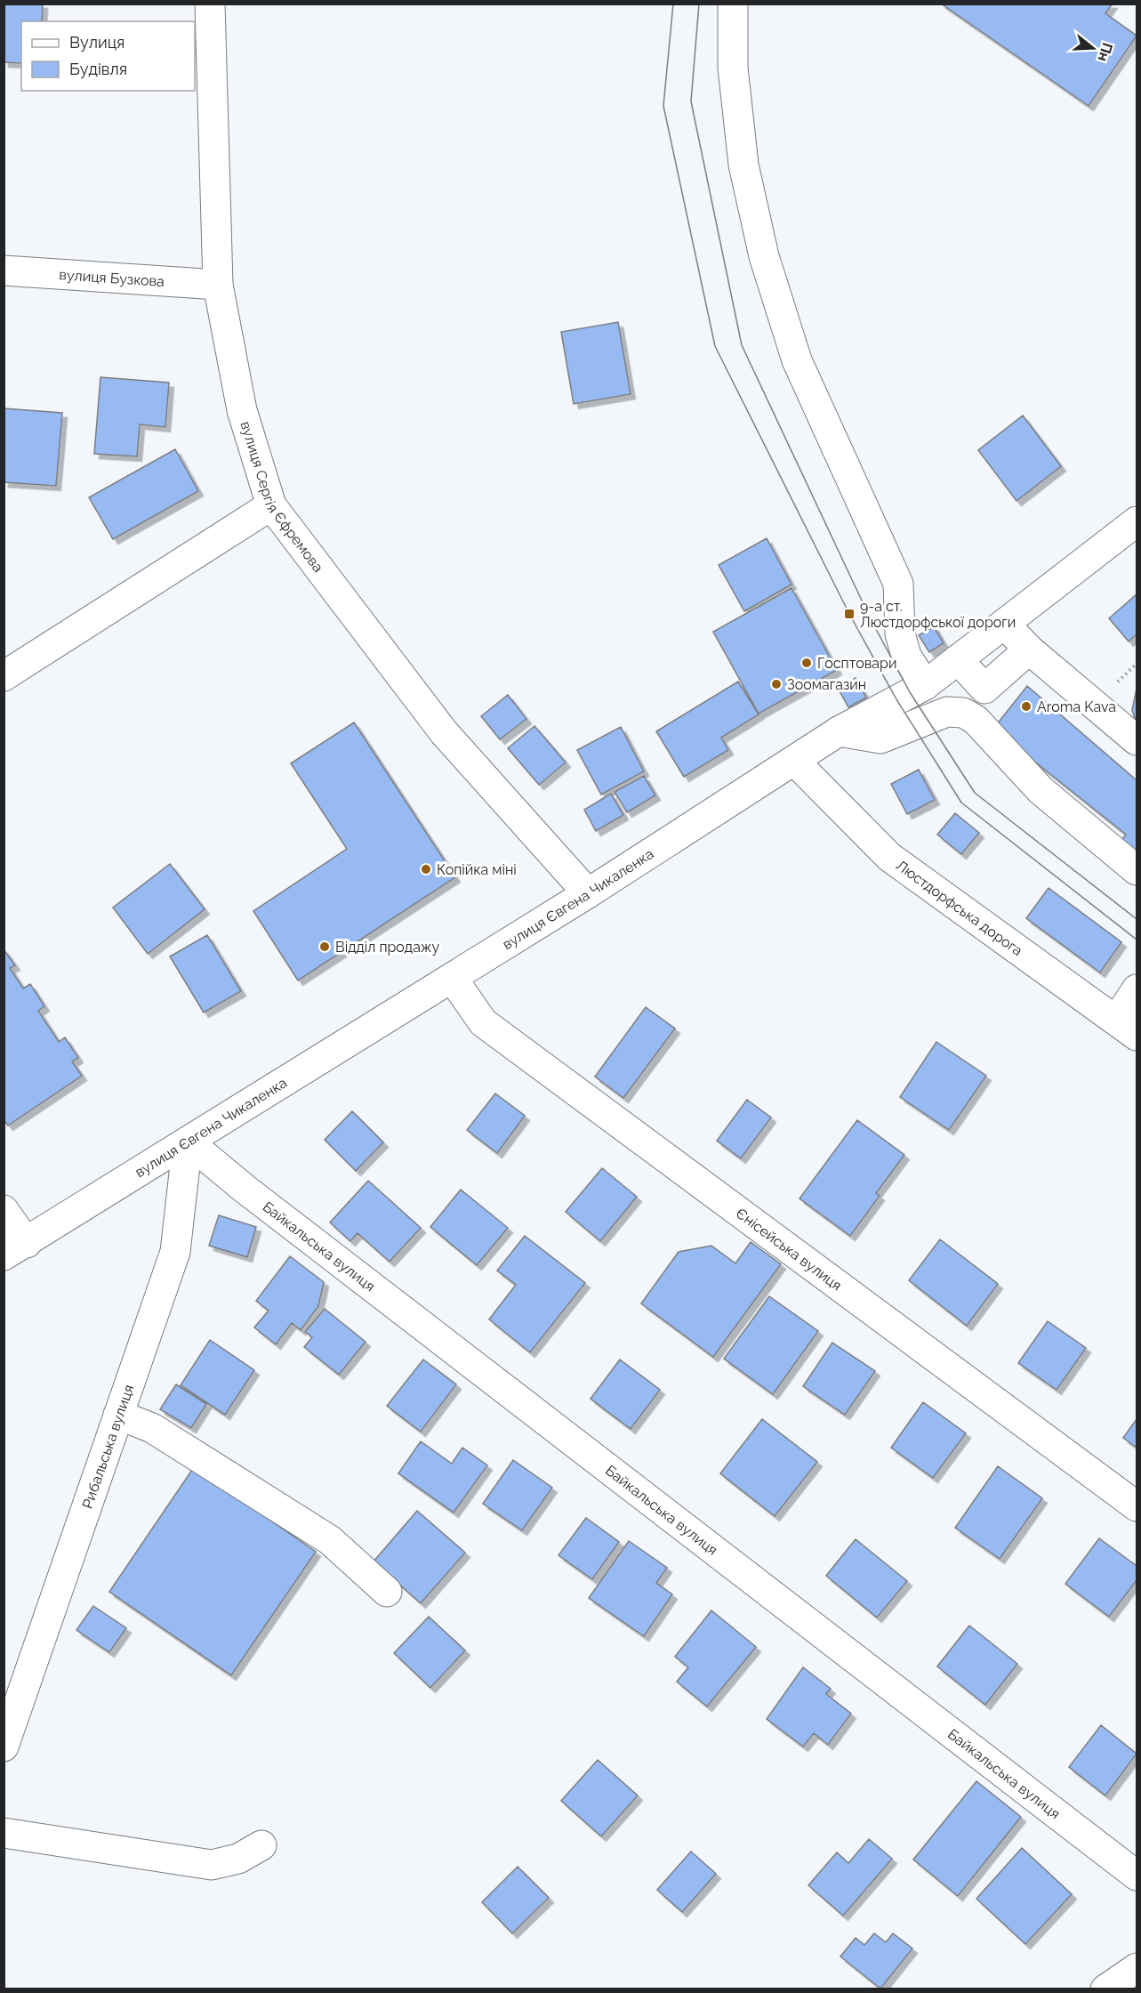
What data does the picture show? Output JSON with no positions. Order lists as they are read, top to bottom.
{
  "streets": {
    "street": [
      "вулиця Бузкова",
      "вулиця Сергія Єфремова",
      "вулиця Євгена Чикаленка",
      "Люстдорфська дорога",
      "Байкальська вулиця",
      "Єнісейська вулиця",
      "Рибальська вулиця"
    ]
  },
  "crossings": [
    ["вулиця Бузкова", "вулиця Сергія Єфремова"],
    ["вулиця Сергія Єфремова", "вулиця Євгена Чикаленка"],
    ["вулиця Євгена Чикаленка", "Люстдорфська дорога"],
    ["вулиця Євгена Чикаленка", "Байкальська вулиця"],
    ["вулиця Євгена Чикаленка", "Єнісейська вулиця"],
    ["вулиця Євгена Чикаленка", "Рибальська вулиця"],
    ["Байкальська вулиця", "Рибальська вулиця"]
  ],
  "places": {
    "transit": ["9-а ст. Люстдорфської дороги"],
    "other": [
      "Госптовари",
      "Зоомагазин",
      "Aroma Kava",
      "Копійка міні",
      "Відділ продажу"
    ]
  },
  "legend": ["Вулиця", "Будівля"],
  "north": "right"
}
